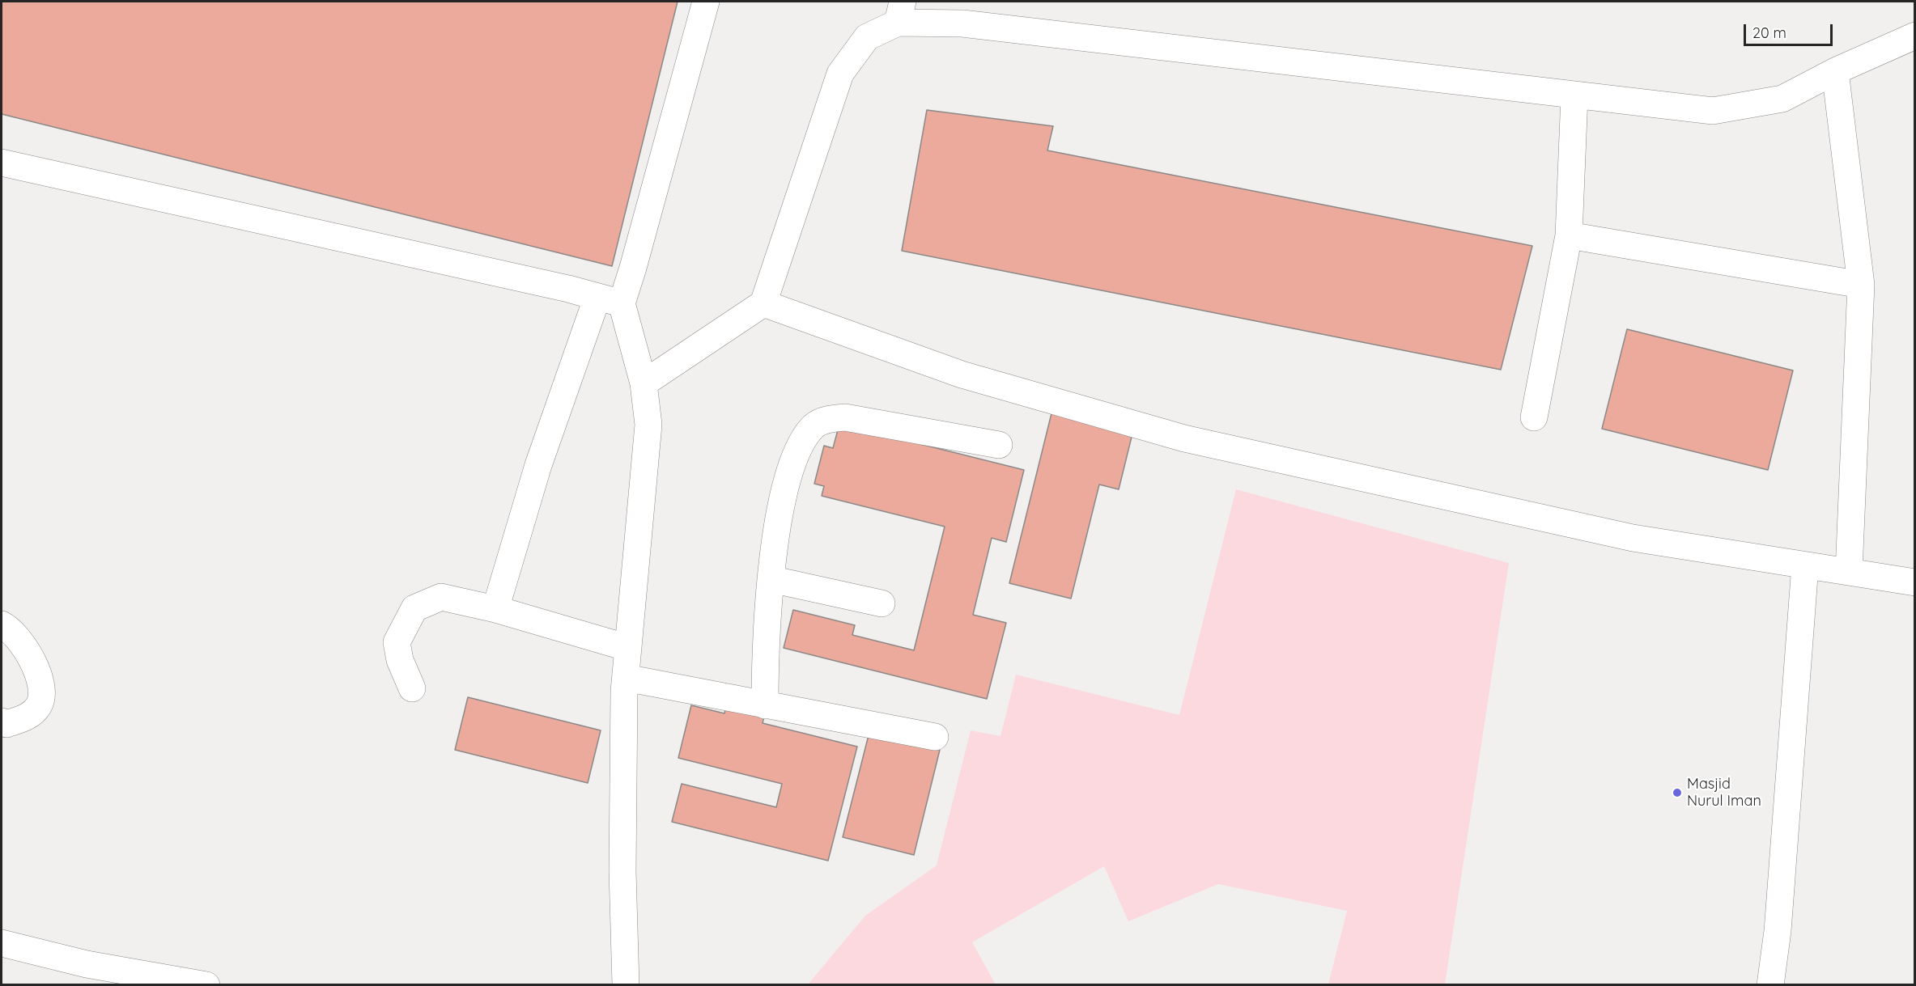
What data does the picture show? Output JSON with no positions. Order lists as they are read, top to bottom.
{
  "places": ["Masjid Nurul Iman"],
  "scale_bar": "20 m"
}
